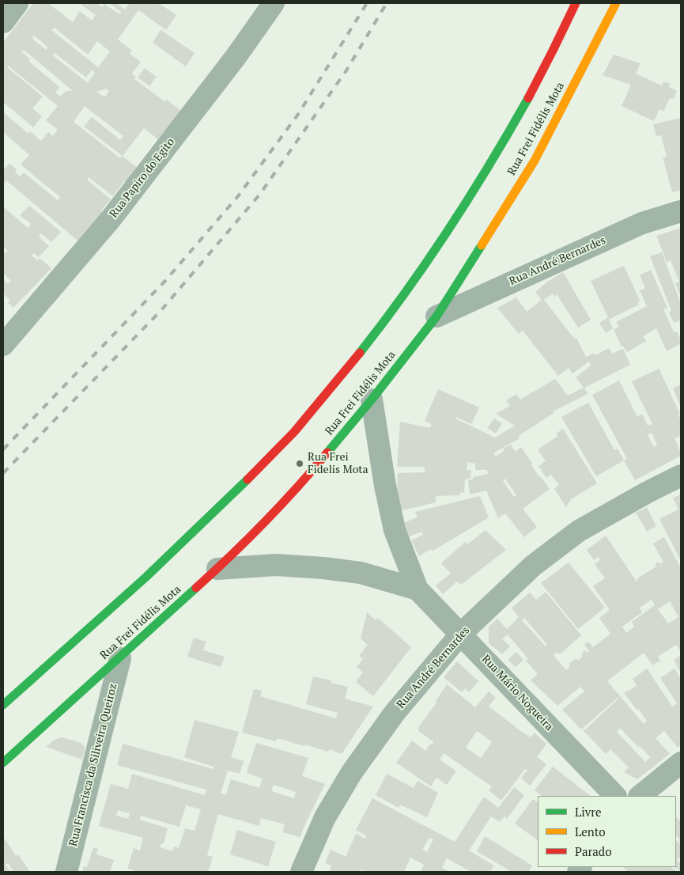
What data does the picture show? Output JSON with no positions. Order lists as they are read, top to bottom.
{
  "streets": {
    "street": [
      "Rua Frei Fidélis Mota",
      "Rua Papiro do Egito",
      "Rua André Bernardes",
      "Rua Mário Nogueira",
      "Rua Francisca da Siliveira Queiroz"
    ]
  },
  "crossings": [
    ["Rua Frei Fidélis Mota", "Rua André Bernardes"],
    ["Rua Frei Fidélis Mota", "Rua Mário Nogueira"],
    ["Rua Frei Fidélis Mota", "Rua Francisca da Siliveira Queiroz"],
    ["Rua André Bernardes", "Rua Mário Nogueira"]
  ],
  "places": ["Rua Frei Fidelis Mota"],
  "legend": ["Livre", "Lento", "Parado"]
}
